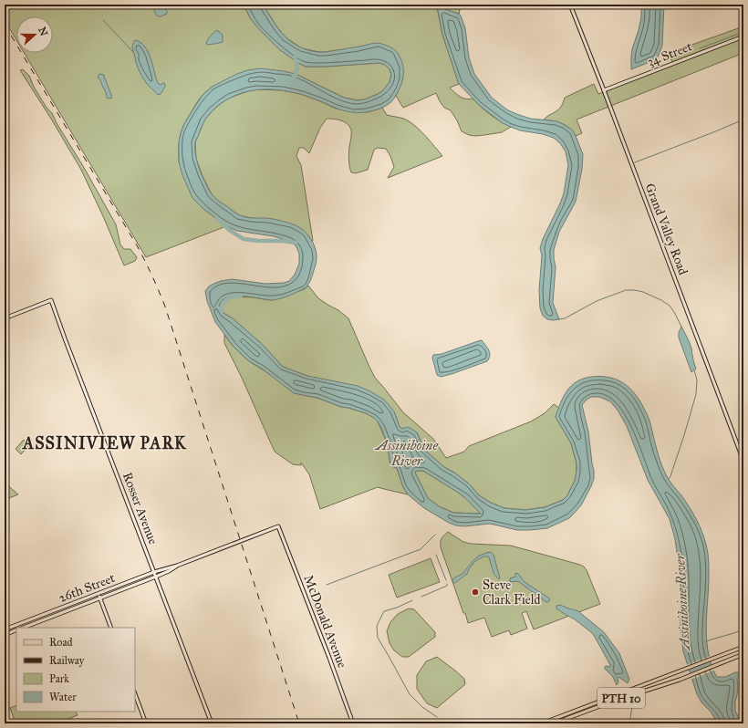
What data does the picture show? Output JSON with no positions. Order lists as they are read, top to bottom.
{
  "streets": {
    "main road": ["PTH 10"],
    "street": [
      "34 Street",
      "Grand Valley Road",
      "Rosser Avenue",
      "26th Street",
      "McDonald Avenue"
    ]
  },
  "crossings": [
    ["34 Street", "Grand Valley Road"],
    ["Rosser Avenue", "26th Street"],
    ["26th Street", "McDonald Avenue"]
  ],
  "districts": ["ASSINIVIEW PARK"],
  "water": ["Assiniboine River"],
  "places": ["Steve Clark Field"],
  "legend": [
    "Road",
    "Railway",
    "Park",
    "Water"
  ],
  "north": "right"
}
